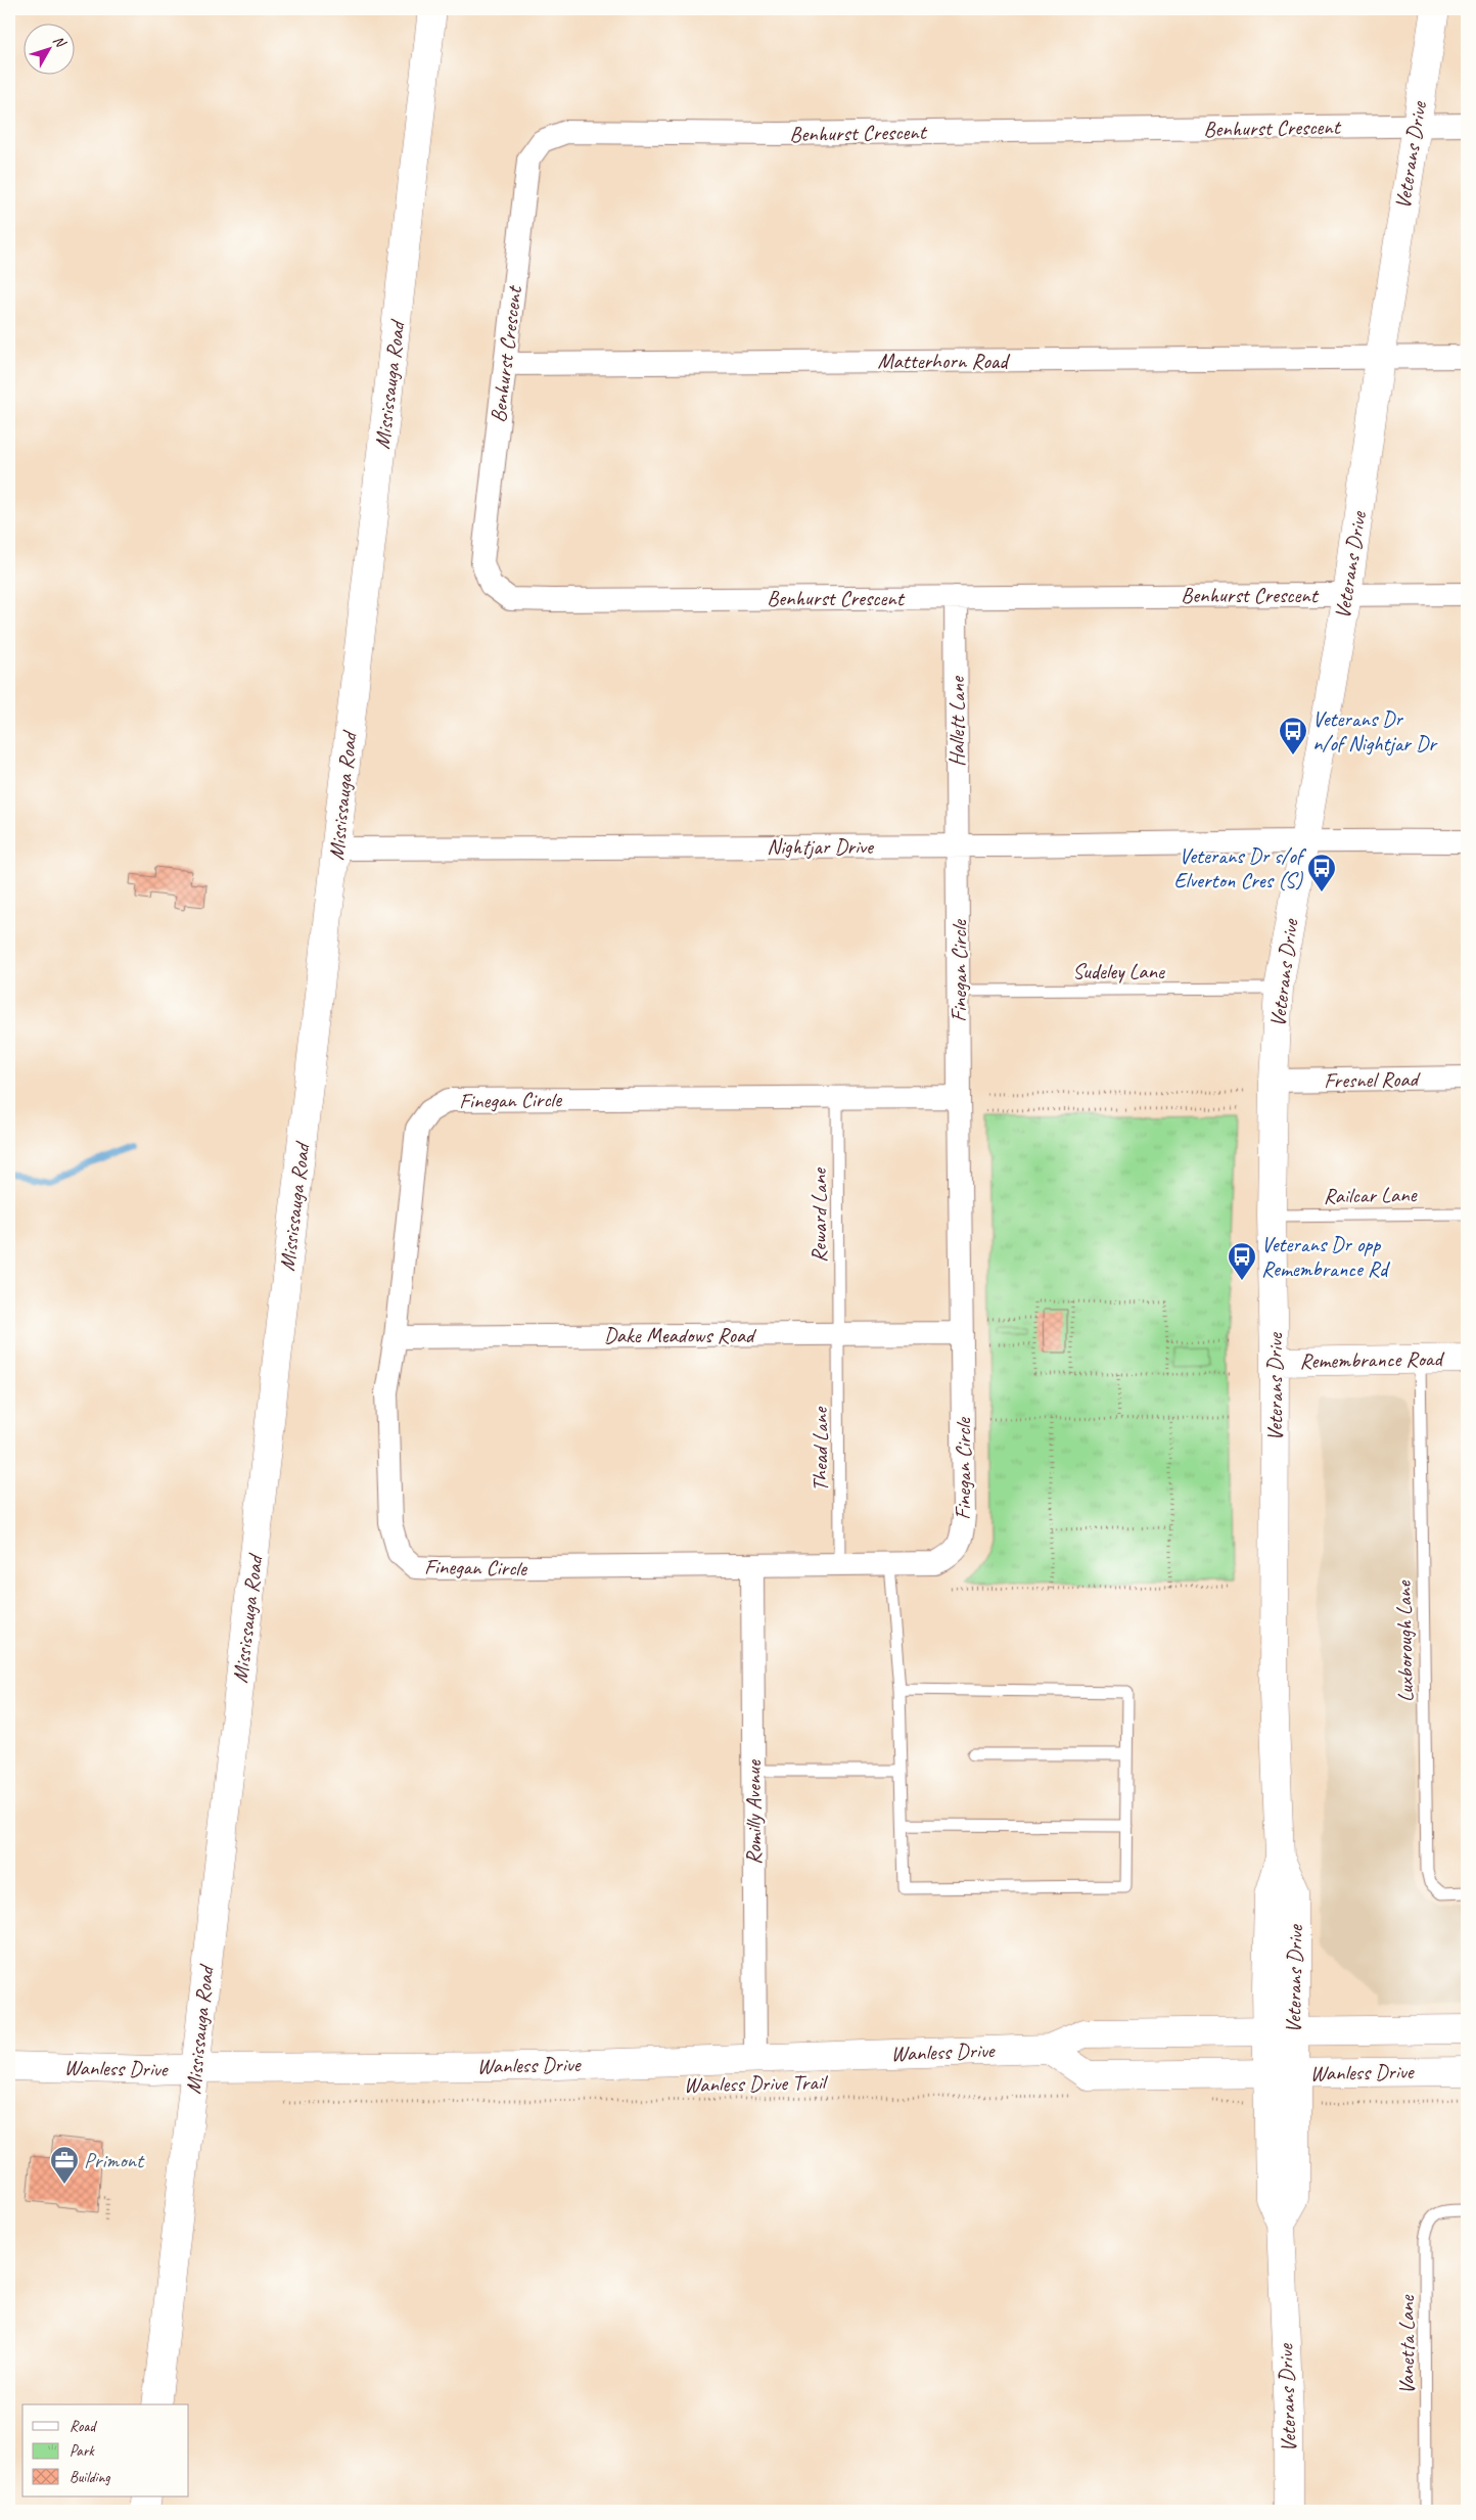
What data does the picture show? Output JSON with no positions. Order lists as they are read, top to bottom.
{
  "streets": {
    "main road": [
      "Veterans Drive",
      "Mississauga Road",
      "Remembrance Road",
      "Wanless Drive"
    ],
    "street": [
      "Benhurst Crescent",
      "Matterhorn Road",
      "Hallett Lane",
      "Nightjar Drive",
      "Finegan Circle",
      "Fresnel Road",
      "Dake Meadows Road",
      "Romilly Avenue"
    ],
    "lane": [
      "Sudeley Lane",
      "Railcar Lane",
      "Reward Lane",
      "Thead Lane",
      "Luxborough Lane",
      "Vanetta Lane"
    ],
    "path": ["Wanless Drive Trail"]
  },
  "crossings": [
    ["Benhurst Crescent", "Veterans Drive"],
    ["Benhurst Crescent", "Matterhorn Road"],
    ["Benhurst Crescent", "Hallett Lane"],
    ["Veterans Drive", "Matterhorn Road"],
    ["Veterans Drive", "Nightjar Drive"],
    ["Veterans Drive", "Sudeley Lane"],
    ["Veterans Drive", "Fresnel Road"],
    ["Veterans Drive", "Railcar Lane"],
    ["Veterans Drive", "Remembrance Road"],
    ["Veterans Drive", "Wanless Drive"],
    ["Mississauga Road", "Nightjar Drive"],
    ["Mississauga Road", "Wanless Drive"],
    ["Hallett Lane", "Nightjar Drive"],
    ["Hallett Lane", "Finegan Circle"],
    ["Nightjar Drive", "Finegan Circle"],
    ["Finegan Circle", "Sudeley Lane"],
    ["Finegan Circle", "Reward Lane"],
    ["Finegan Circle", "Dake Meadows Road"],
    ["Finegan Circle", "Thead Lane"],
    ["Finegan Circle", "Romilly Avenue"],
    ["Reward Lane", "Dake Meadows Road"],
    ["Reward Lane", "Thead Lane"],
    ["Dake Meadows Road", "Thead Lane"],
    ["Remembrance Road", "Luxborough Lane"],
    ["Romilly Avenue", "Wanless Drive"]
  ],
  "places": {
    "bus stop": ["Veterans Dr n/of Nightjar Dr", "Veterans Dr s/of Elverton Cres (S)", "Veterans Dr opp Remembrance Rd"],
    "office": ["Primont"]
  },
  "legend": ["Road", "Park", "Building"],
  "north": "top right"
}
